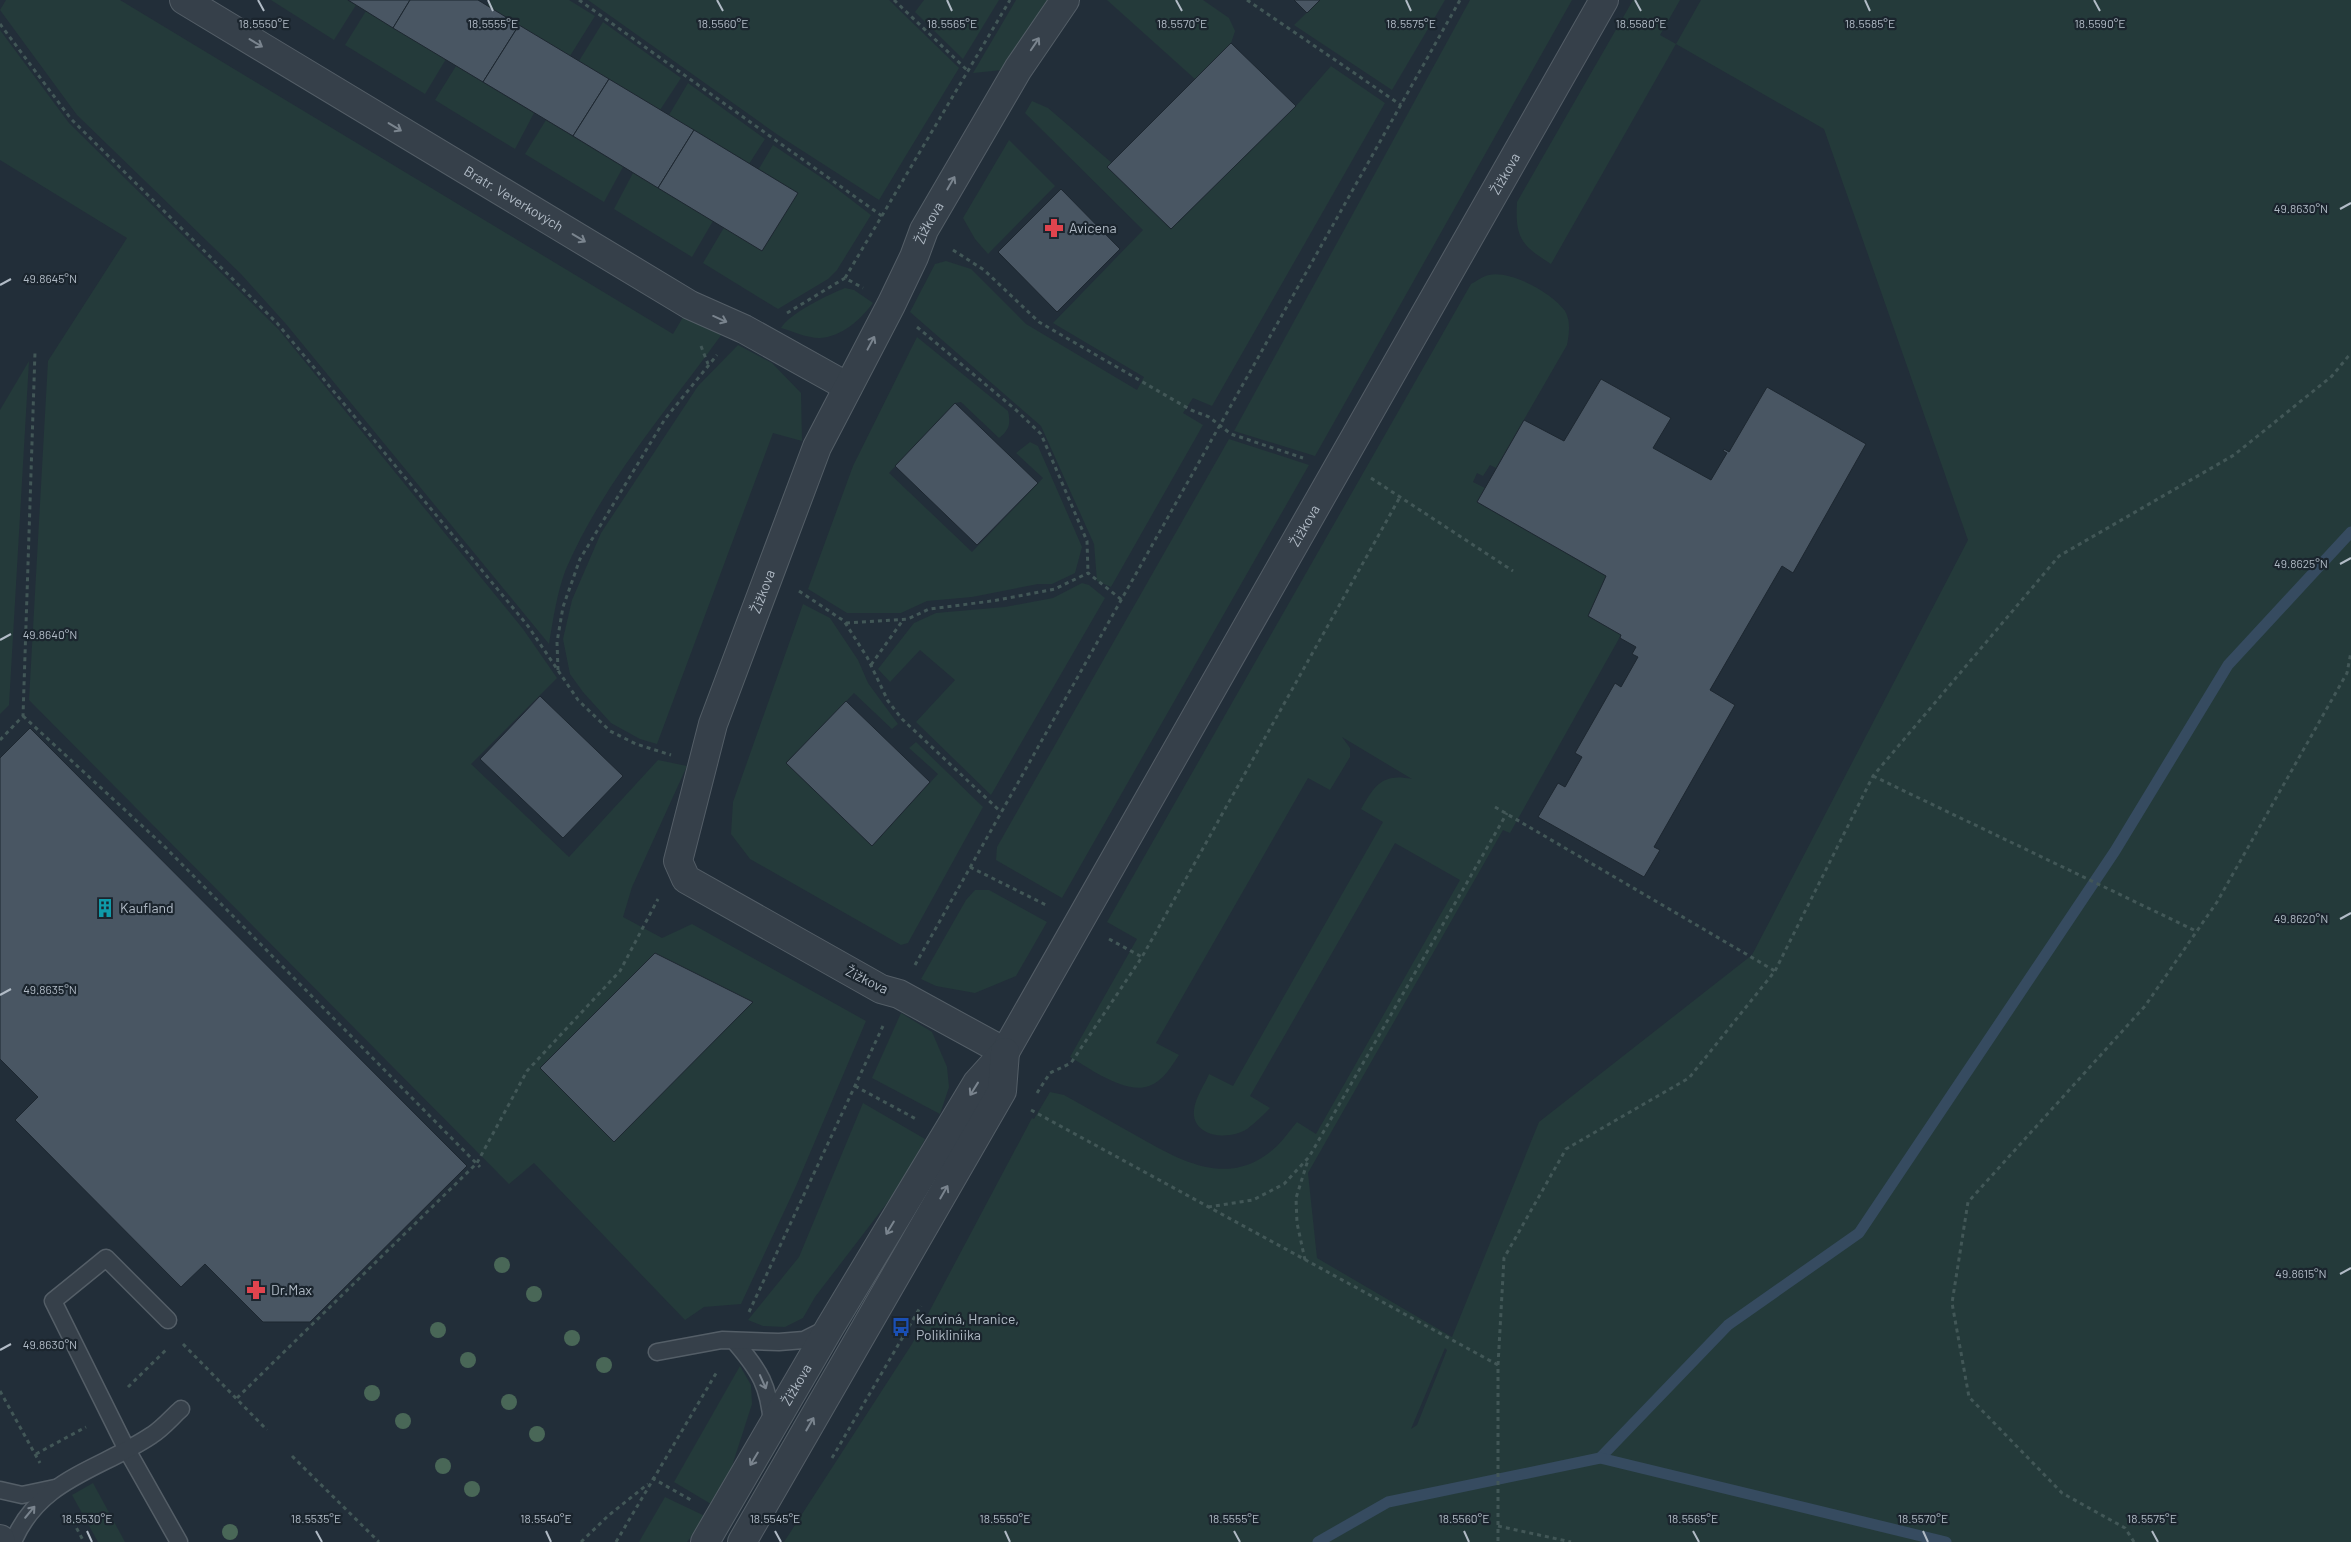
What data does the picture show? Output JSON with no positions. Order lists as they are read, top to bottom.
{
  "streets": {
    "street": ["Žižkova", "Bratr. Veverkových"]
  },
  "crossings": [
    ["Žižkova", "Bratr. Veverkových"]
  ],
  "one_way": ["Bratr. Veverkových"],
  "places": {
    "pharmacy": ["Avicena", "Dr.Max"],
    "building": ["Kaufland"],
    "bus stop": ["Karviná, Hranice, Polikliniika"]
  },
  "coordinates": [
    "18.5550°E",
    "18.5555°E",
    "18.5560°E",
    "18.5565°E",
    "18.5570°E",
    "18.5575°E",
    "18.5580°E",
    "18.5585°E",
    "18.5590°E",
    "49.8630°N",
    "49.8645°N",
    "49.8625°N",
    "49.8640°N",
    "49.8620°N",
    "49.8635°N",
    "49.8615°N",
    "18.5530°E",
    "18.5535°E",
    "18.5540°E",
    "18.5545°E"
  ]
}
